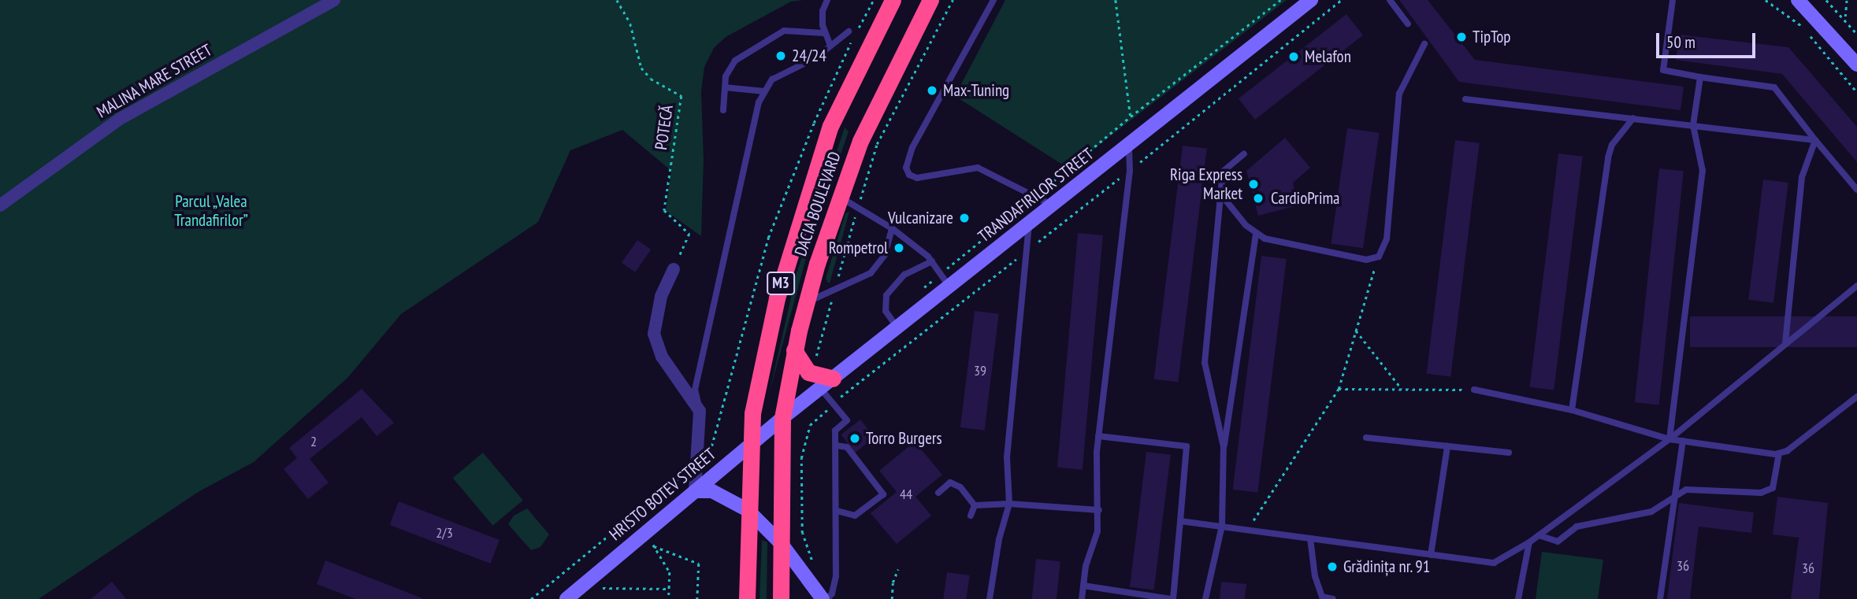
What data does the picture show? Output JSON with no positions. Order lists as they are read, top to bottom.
{
  "streets": {
    "highway": ["DACIA BOULEVARD", "M3"],
    "main road": ["TRANDAFIRILOR STREET", "HRISTO BOTEV STREET"],
    "street": ["MALINA MARE STREET"],
    "path": ["POTECĂ"]
  },
  "crossings": [
    ["TRANDAFIRILOR STREET", "DACIA BOULEVARD"],
    ["TRANDAFIRILOR STREET", "HRISTO BOTEV STREET"],
    ["DACIA BOULEVARD", "HRISTO BOTEV STREET"]
  ],
  "parks": ["Parcul „Valea Trandafirilor”"],
  "places": [
    "TipTop",
    "24/24",
    "Melafon",
    "Max-Tuning",
    "Riga Express Market",
    "CardioPrima",
    "Vulcanizare",
    "Rompetrol",
    "Torro Burgers",
    "Grădinița nr. 91"
  ],
  "house_numbers": [
    "39",
    "2",
    "44",
    "2/3",
    "36",
    "36"
  ],
  "scale_bar": "50 m"
}
